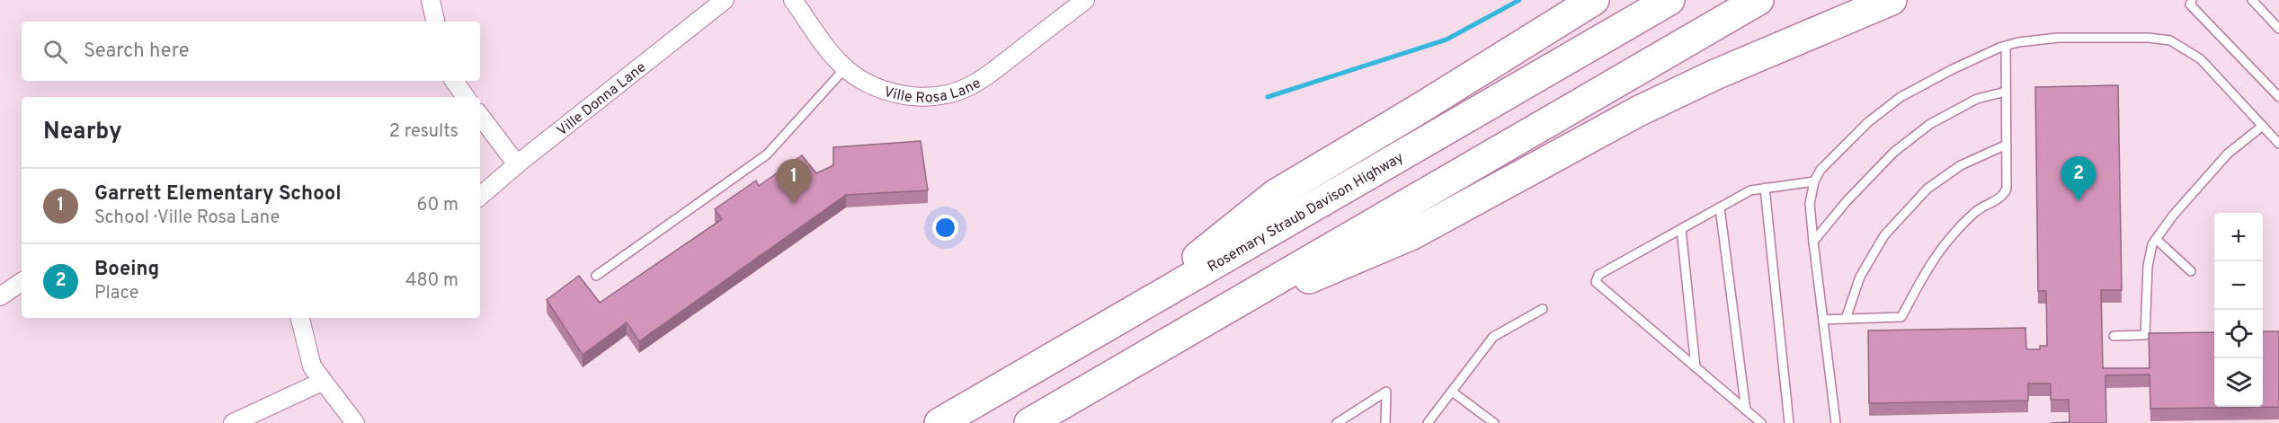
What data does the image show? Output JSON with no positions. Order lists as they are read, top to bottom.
{
  "streets": {
    "highway": ["Rosemary Straub Davison Highway"],
    "street": ["Ville Rosa Lane", "Ville Donna Lane"]
  },
  "page": {
    "search": "Search here",
    "heading": ["Nearby", "2 results"],
    "pins": ["2", "1"],
    "list": [
      {
        "mark": "1",
        "name": "Garrett Elementary School",
        "note": "School · Ville Rosa Lane",
        "value": "60 m"
      },
      {
        "mark": "2",
        "name": "Boeing",
        "note": "Place",
        "value": "480 m"
      }
    ],
    "map_buttons": ["+", "−"]
  }
}
